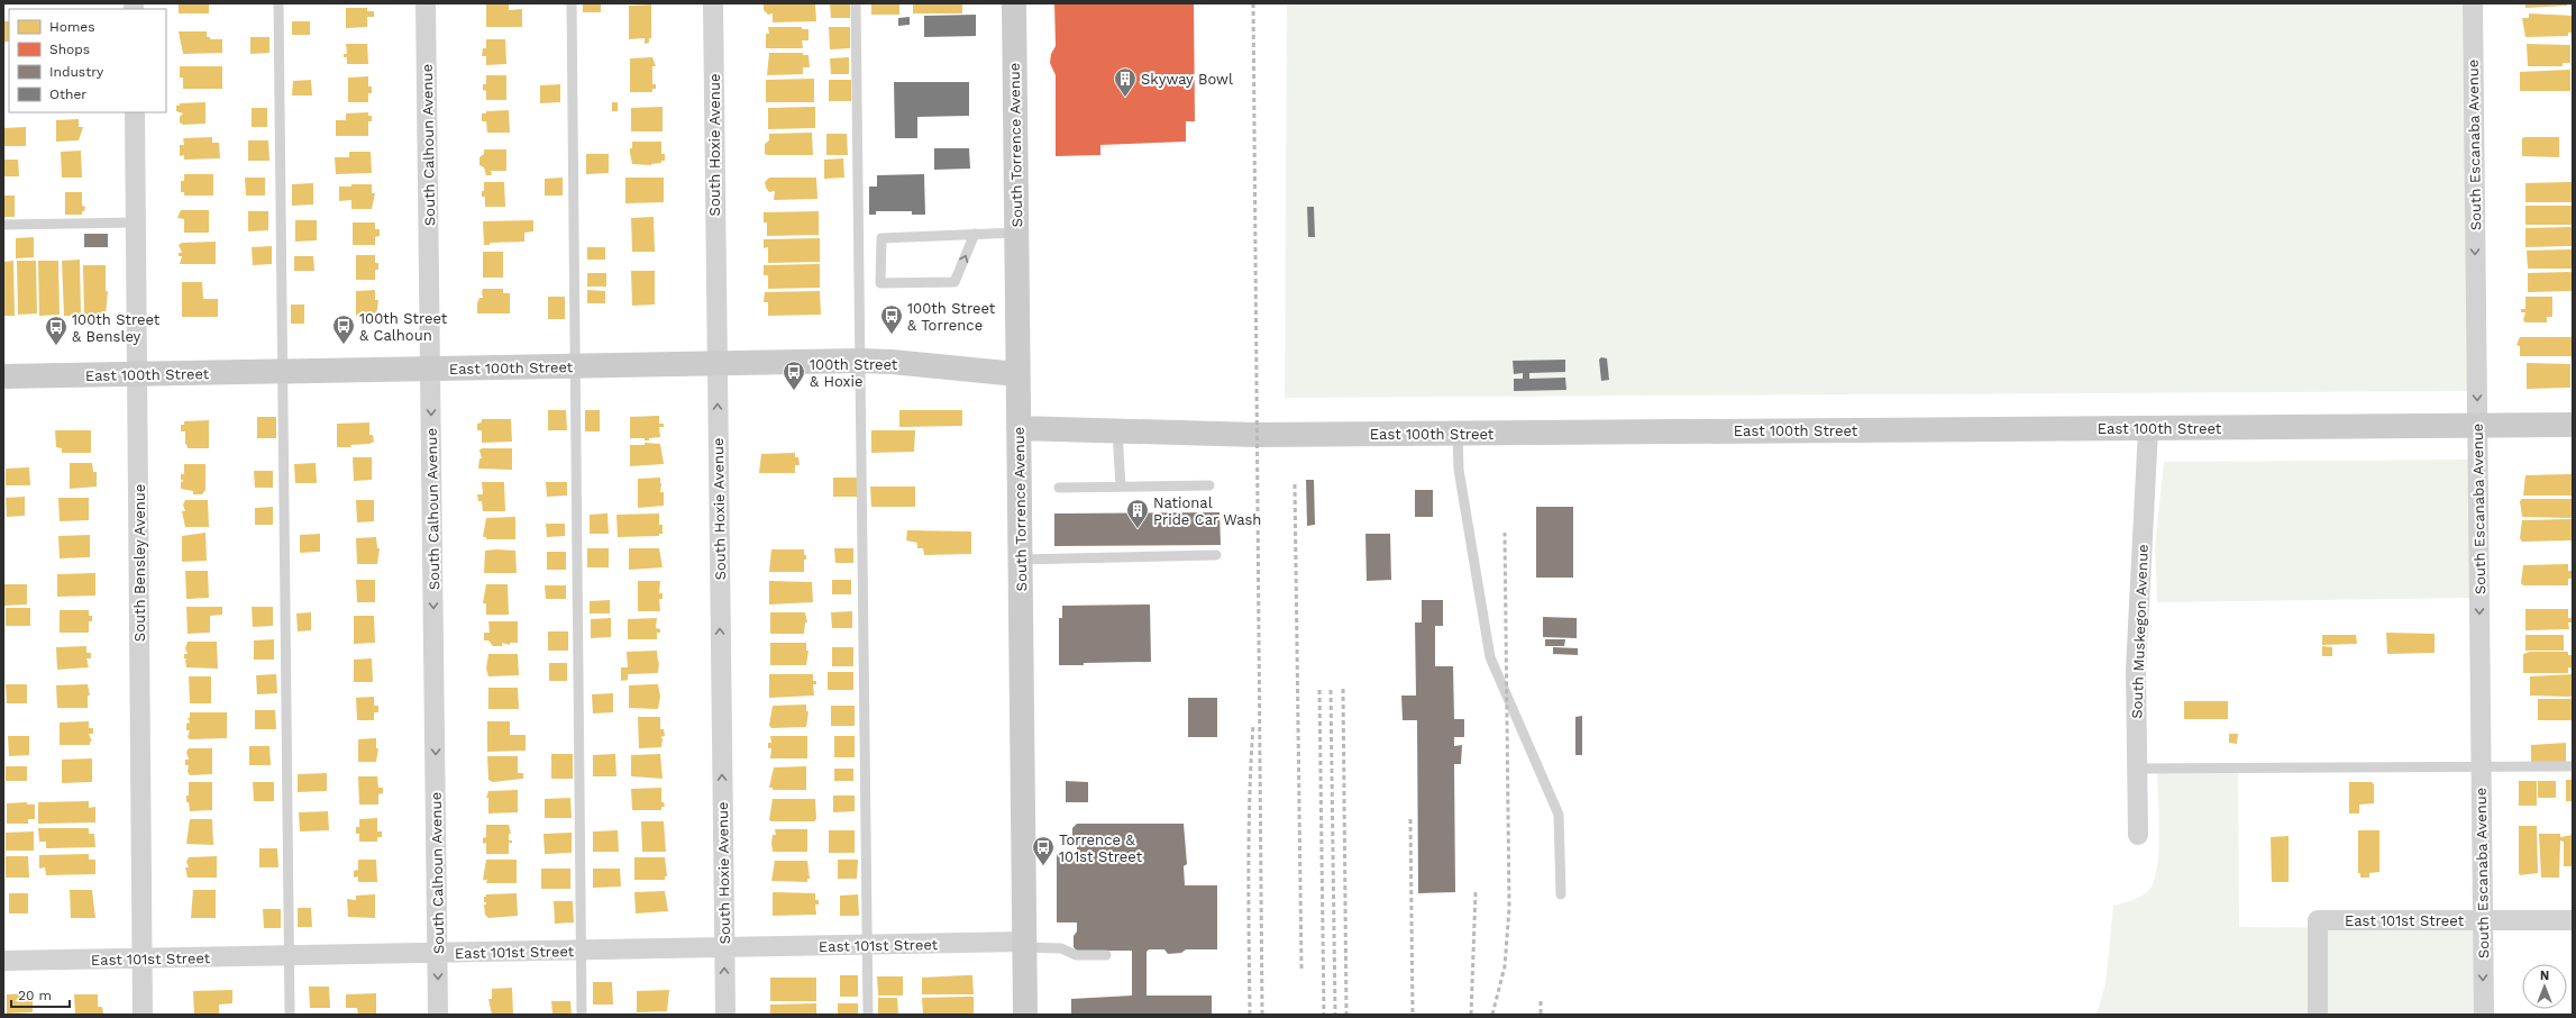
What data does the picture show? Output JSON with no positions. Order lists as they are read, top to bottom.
{
  "streets": {
    "main road": ["South Torrence Avenue", "East 100th Street"],
    "street": [
      "South Calhoun Avenue",
      "South Hoxie Avenue",
      "South Escanaba Avenue",
      "South Bensley Avenue",
      "South Muskegon Avenue",
      "East 101st Street"
    ]
  },
  "crossings": [
    ["South Calhoun Avenue", "East 100th Street"],
    ["South Calhoun Avenue", "East 101st Street"],
    ["South Hoxie Avenue", "East 100th Street"],
    ["South Hoxie Avenue", "East 101st Street"],
    ["South Torrence Avenue", "East 100th Street"],
    ["South Torrence Avenue", "East 101st Street"],
    ["South Escanaba Avenue", "East 100th Street"],
    ["South Escanaba Avenue", "East 101st Street"],
    ["East 100th Street", "South Bensley Avenue"],
    ["East 100th Street", "South Muskegon Avenue"],
    ["South Bensley Avenue", "East 101st Street"]
  ],
  "one_way": ["South Calhoun Avenue", "South Hoxie Avenue", "South Escanaba Avenue"],
  "places": {
    "building": ["Skyway Bowl", "National Pride Car Wash"],
    "bus stop": [
      "100th Street & Torrence",
      "100th Street & Calhoun",
      "100th Street & Bensley",
      "100th Street & Hoxie",
      "Torrence & 101st Street"
    ]
  },
  "legend": [
    "Homes",
    "Shops",
    "Industry",
    "Other"
  ],
  "scale_bar": "20 m",
  "north": "top"
}
